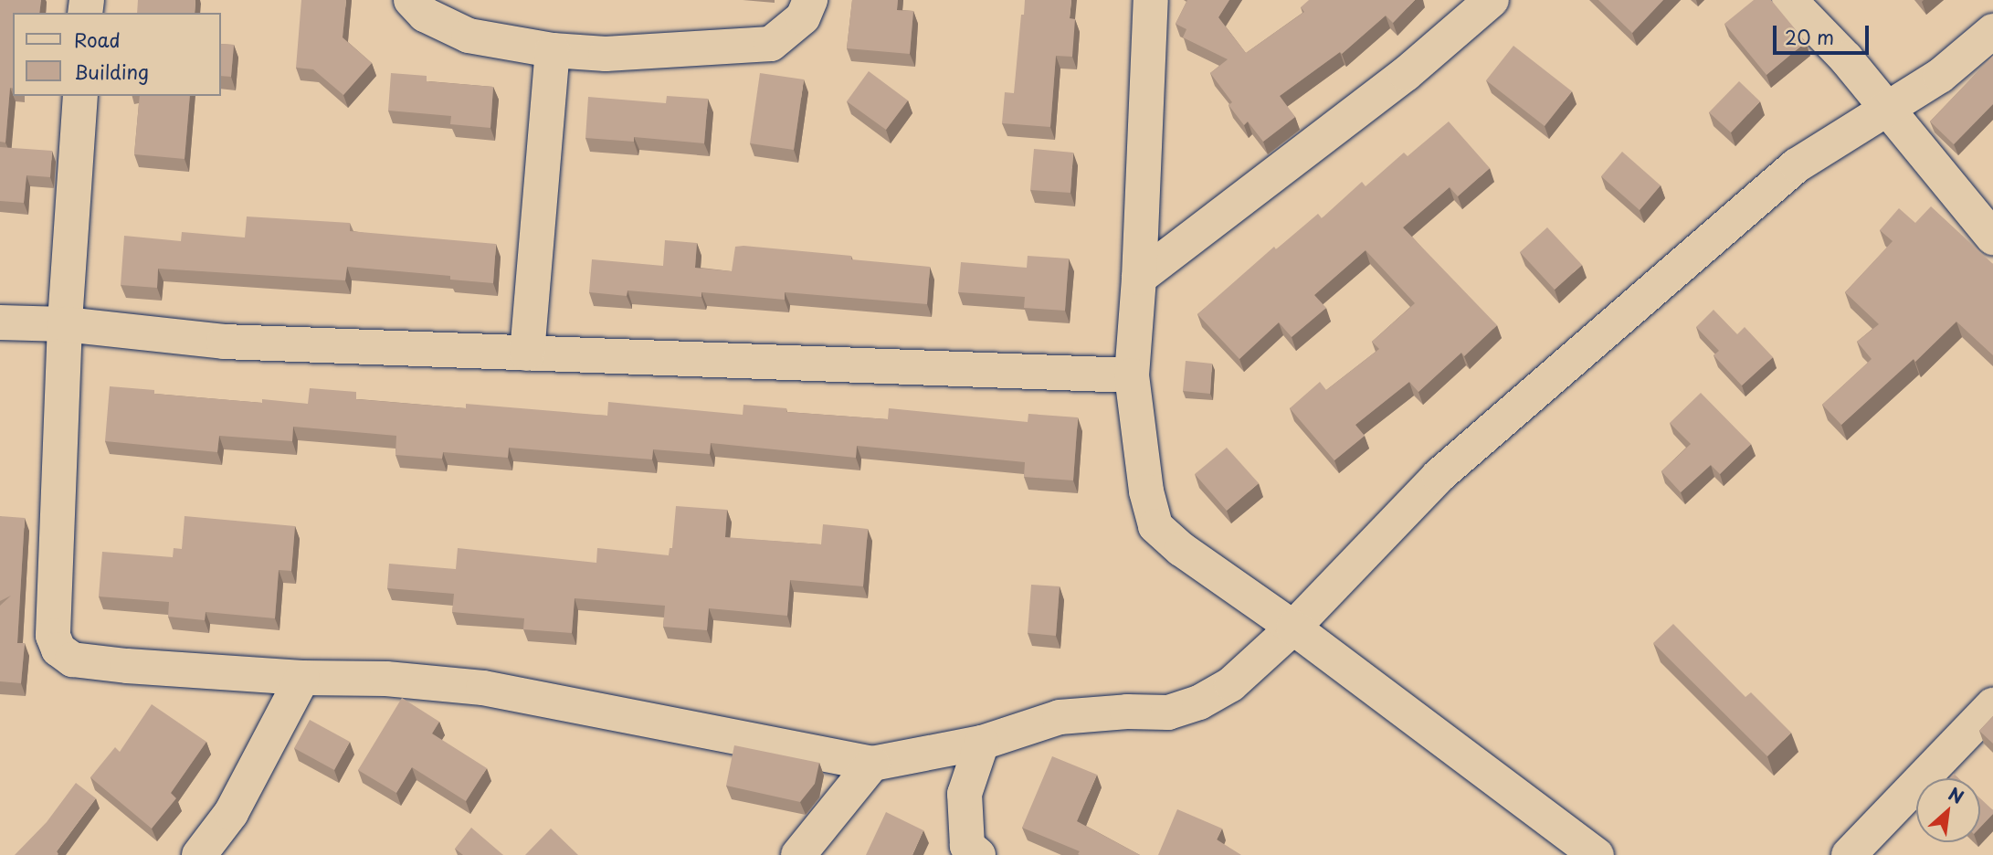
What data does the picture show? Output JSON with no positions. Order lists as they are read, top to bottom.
{
  "legend": ["Road", "Building"],
  "scale_bar": "20 m",
  "north": "top right"
}
